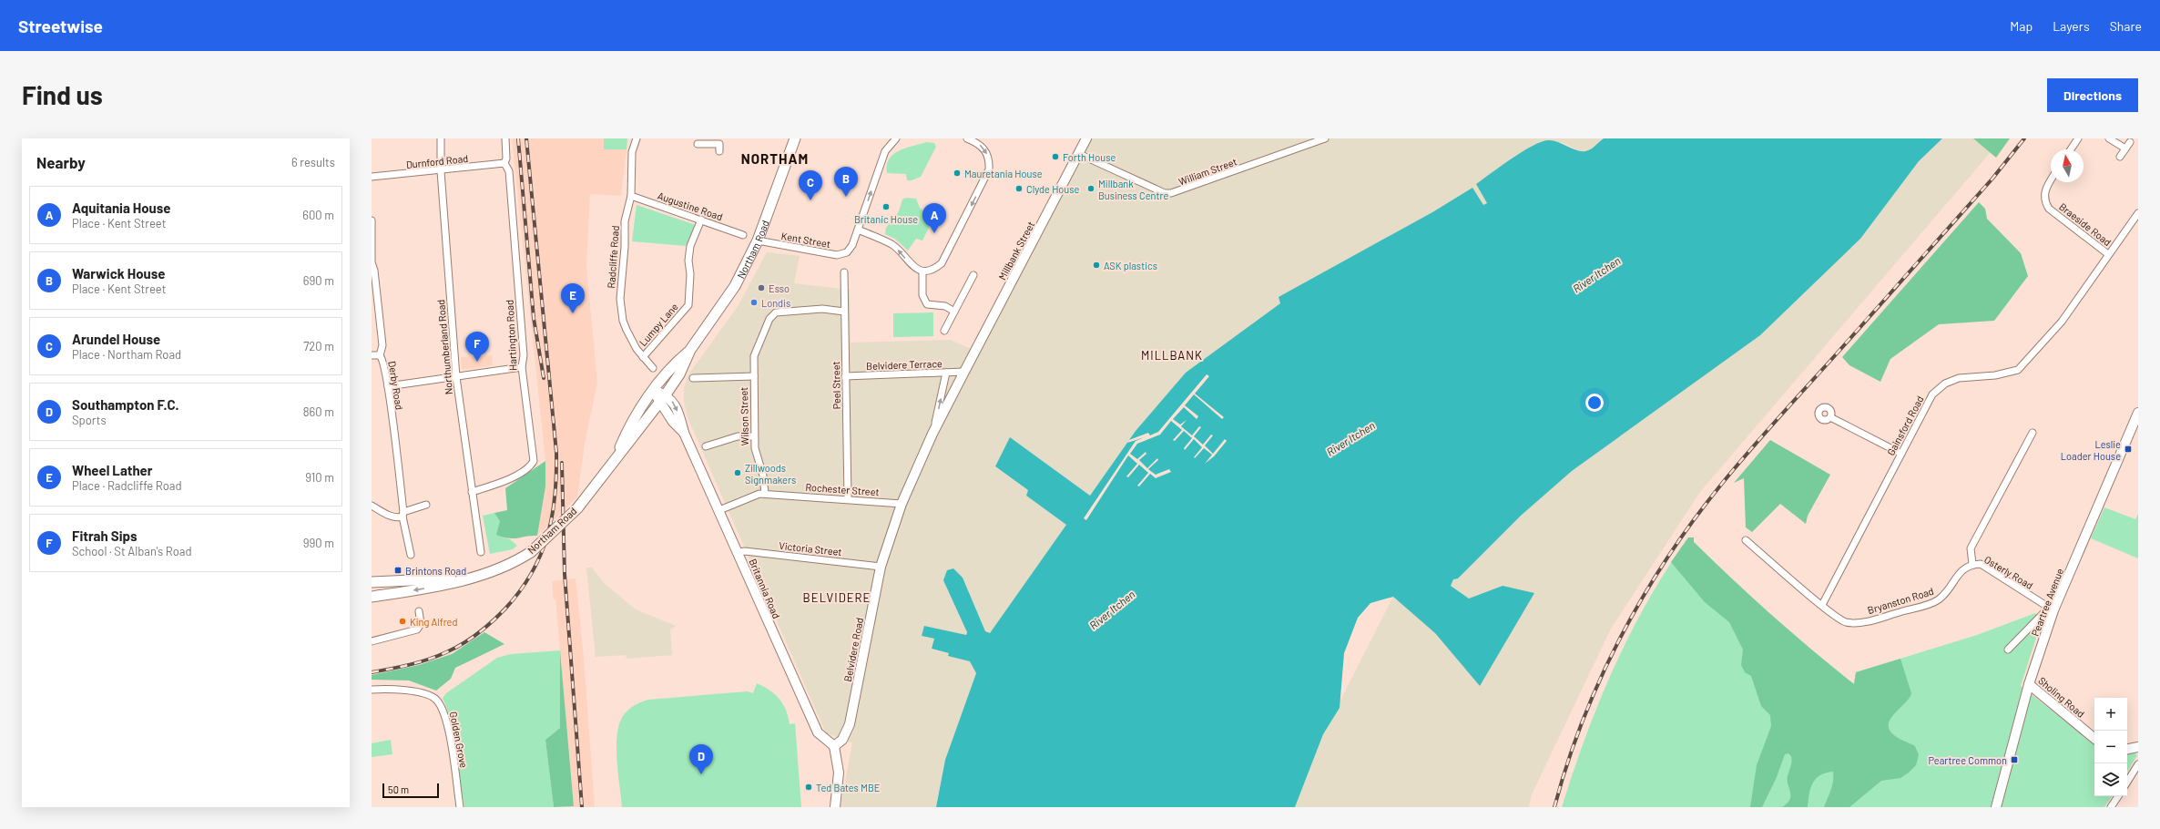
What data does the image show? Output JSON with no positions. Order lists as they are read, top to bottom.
{
  "streets": {
    "main road": ["Northam Road"],
    "street": [
      "Durnford Road",
      "William Street",
      "Augustine Road",
      "Braeside Road",
      "Kent Street",
      "Millbank Street",
      "Radcliffe Road",
      "Lumpy Lane",
      "Hartington Road",
      "Northumberland Road",
      "Belvidere Terrace",
      "Derby Road",
      "Peel Street",
      "Wilson Street",
      "Gainsford Road",
      "Rochester Street",
      "Victoria Street",
      "Osterly Road",
      "Britannia Road",
      "Bryanston Road",
      "Peartree Avenue",
      "Belvidere Road",
      "Sholing Road",
      "Golden Grove"
    ]
  },
  "crossings": [
    ["Durnford Road", "Hartington Road"],
    ["Durnford Road", "Northumberland Road"],
    ["William Street", "Millbank Street"],
    ["Augustine Road", "Radcliffe Road"],
    ["Augustine Road", "Lumpy Lane"],
    ["Braeside Road", "Gainsford Road"],
    ["Kent Street", "Northam Road"],
    ["Northam Road", "Britannia Road"],
    ["Millbank Street", "Belvidere Terrace"],
    ["Millbank Street", "Belvidere Road"],
    ["Radcliffe Road", "Lumpy Lane"],
    ["Hartington Road", "Northumberland Road"],
    ["Belvidere Terrace", "Peel Street"],
    ["Belvidere Terrace", "Belvidere Road"],
    ["Peel Street", "Rochester Street"],
    ["Wilson Street", "Rochester Street"],
    ["Gainsford Road", "Bryanston Road"],
    ["Rochester Street", "Britannia Road"],
    ["Rochester Street", "Belvidere Road"],
    ["Victoria Street", "Britannia Road"],
    ["Victoria Street", "Belvidere Road"],
    ["Osterly Road", "Bryanston Road"],
    ["Osterly Road", "Peartree Avenue"],
    ["Britannia Road", "Belvidere Road"],
    ["Peartree Avenue", "Sholing Road"]
  ],
  "one_way": ["Kent Street"],
  "districts": ["NORTHAM", "MILLBANK", "BELVIDERE"],
  "water": ["River Itchen"],
  "places": {
    "other": [
      "Forth House",
      "Mauretania House",
      "Clyde House",
      "Millbank Business Centre",
      "Britanic House",
      "ASK plastics",
      "Esso",
      "Londis",
      "Zillwoods Signmakers",
      "King Alfred",
      "Ted Bates MBE"
    ],
    "transit": ["Leslie Loader House", "Brintons Road", "Peartree Common"]
  },
  "scale_bar": "50 m",
  "north": "top",
  "page": {
    "header": "Streetwise",
    "nav": ["Map", "Layers", "Share"],
    "buttons": "Directions",
    "title": "Find us",
    "heading": ["Nearby", "6 results"],
    "pins": [
      "B",
      "C",
      "A",
      "E",
      "F",
      "D"
    ],
    "list": [
      {
        "mark": "A",
        "name": "Aquitania House",
        "note": "Place · Kent Street",
        "value": "600 m"
      },
      {
        "mark": "B",
        "name": "Warwick House",
        "note": "Place · Kent Street",
        "value": "690 m"
      },
      {
        "mark": "C",
        "name": "Arundel House",
        "note": "Place · Northam Road",
        "value": "720 m"
      },
      {
        "mark": "D",
        "name": "Southampton F.C.",
        "note": "Sports",
        "value": "860 m"
      },
      {
        "mark": "E",
        "name": "Wheel Lather",
        "note": "Place · Radcliffe Road",
        "value": "910 m"
      },
      {
        "mark": "F",
        "name": "Fitrah Sips",
        "note": "School · St Alban's Road",
        "value": "990 m"
      }
    ],
    "map_buttons": ["+", "−"],
    "scale": "50 m"
  }
}
